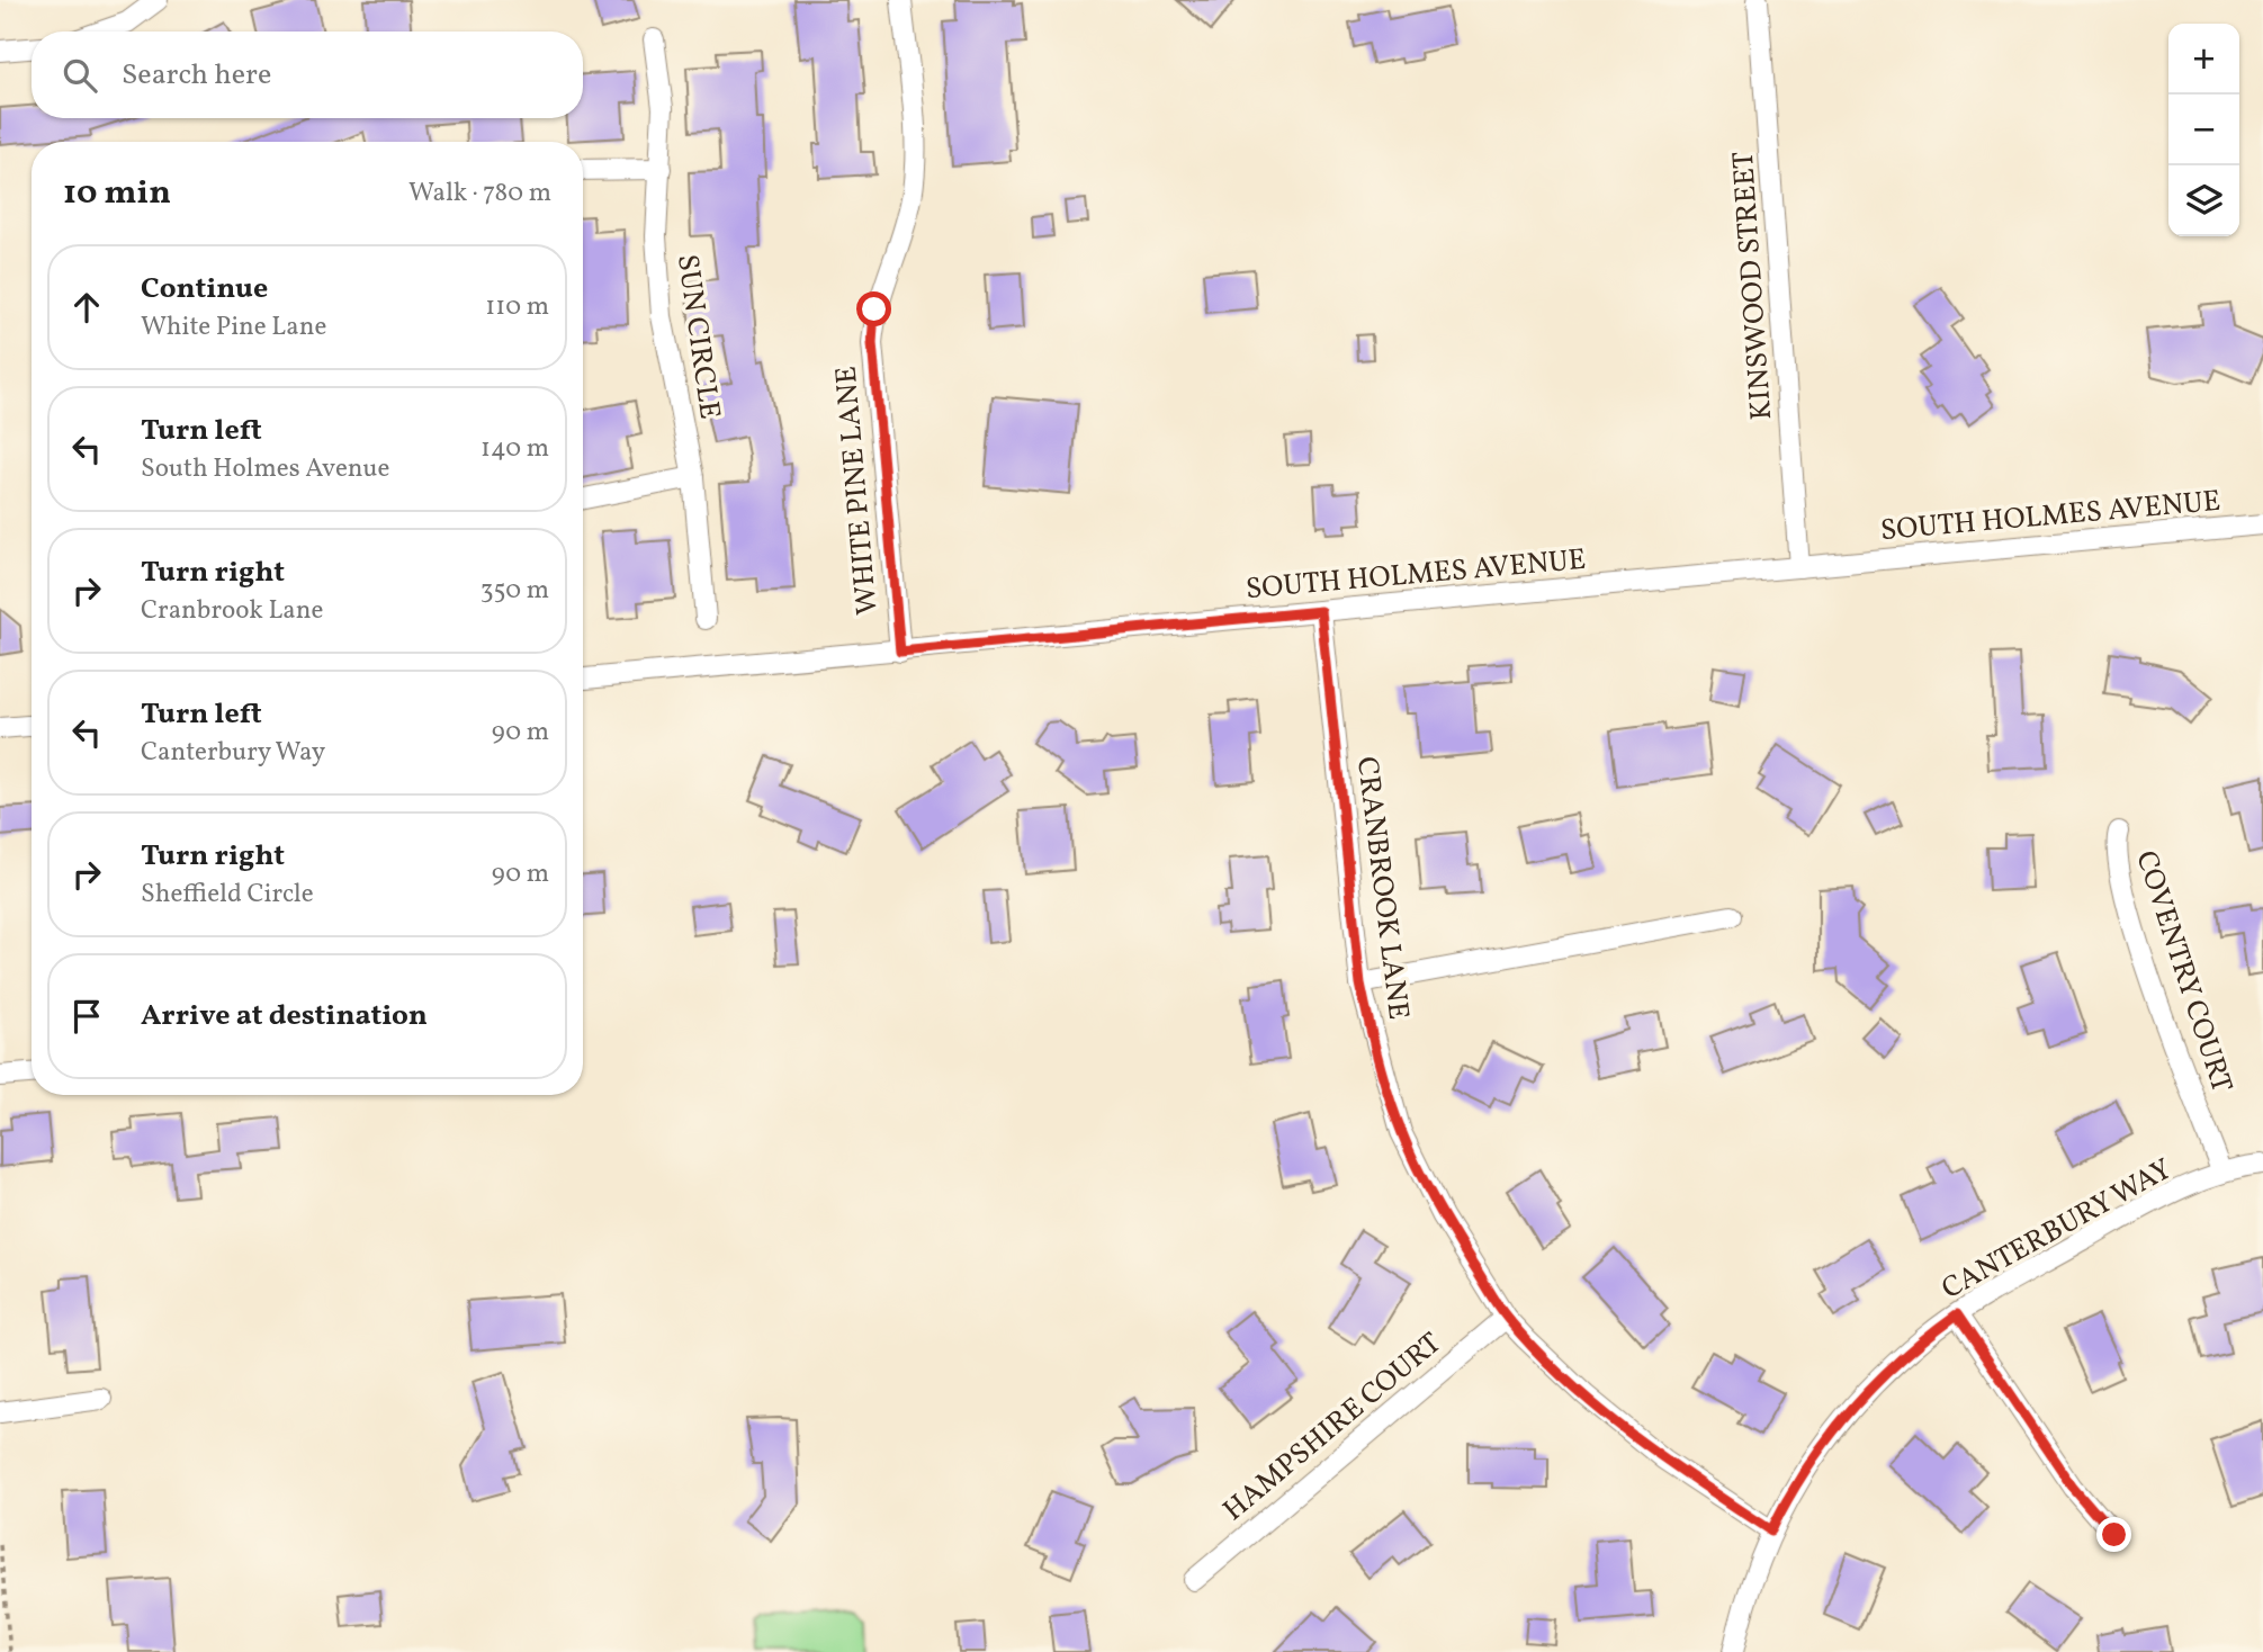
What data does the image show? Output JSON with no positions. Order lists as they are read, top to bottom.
{
  "streets": {
    "street": [
      "KINSWOOD STREET",
      "SUN CIRCLE",
      "WHITE PINE LANE",
      "SOUTH HOLMES AVENUE",
      "CRANBROOK LANE",
      "COVENTRY COURT",
      "CANTERBURY WAY",
      "HAMPSHIRE COURT"
    ]
  },
  "crossings": [
    ["KINSWOOD STREET", "SOUTH HOLMES AVENUE"],
    ["WHITE PINE LANE", "SOUTH HOLMES AVENUE"],
    ["SOUTH HOLMES AVENUE", "CRANBROOK LANE"],
    ["CRANBROOK LANE", "CANTERBURY WAY"],
    ["CRANBROOK LANE", "HAMPSHIRE COURT"],
    ["COVENTRY COURT", "CANTERBURY WAY"]
  ],
  "page": {
    "map_buttons": ["+", "−"],
    "search": "Search here",
    "heading": ["10 min", "Walk · 780 m"],
    "list": [
      ["Continue", "White Pine Lane", "110 m"],
      ["Turn left", "South Holmes Avenue", "140 m"],
      ["Turn right", "Cranbrook Lane", "350 m"],
      ["Turn left", "Canterbury Way", "90 m"],
      ["Turn right", "Sheffield Circle", "90 m"],
      "Arrive at destination"
    ]
  }
}
